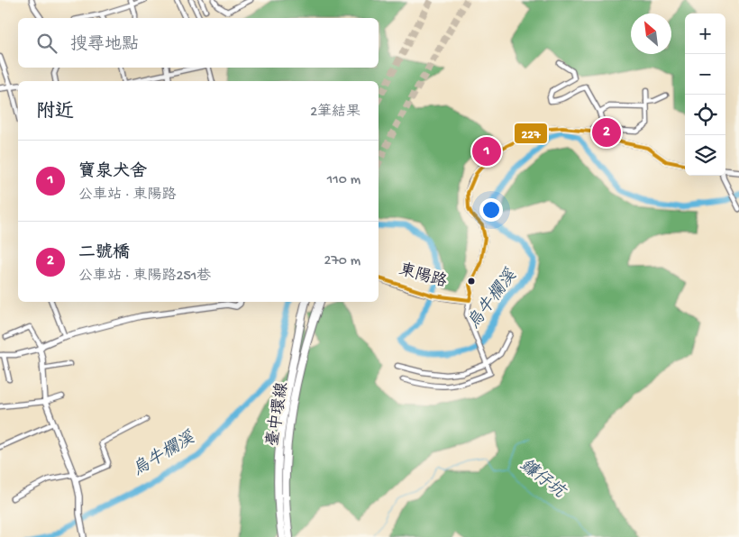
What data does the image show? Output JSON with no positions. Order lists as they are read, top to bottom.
{
  "streets": {
    "highway": ["臺中環線"],
    "street": ["東陽路"]
  },
  "water": ["烏牛欄溪", "鐮仔坑"],
  "lines": ["transit line 227"],
  "north": "top left",
  "page": {
    "map_buttons": ["+", "−"],
    "search": "搜尋地點",
    "heading": ["附近", "2筆結果"],
    "pins": ["2", "1"],
    "list": [
      {
        "mark": "1",
        "name": "寶泉犬舍",
        "note": "公車站 · 東陽路",
        "value": "110 m"
      },
      {
        "mark": "2",
        "name": "二號橋",
        "note": "公車站 · 東陽路251巷",
        "value": "270 m"
      }
    ]
  }
}
